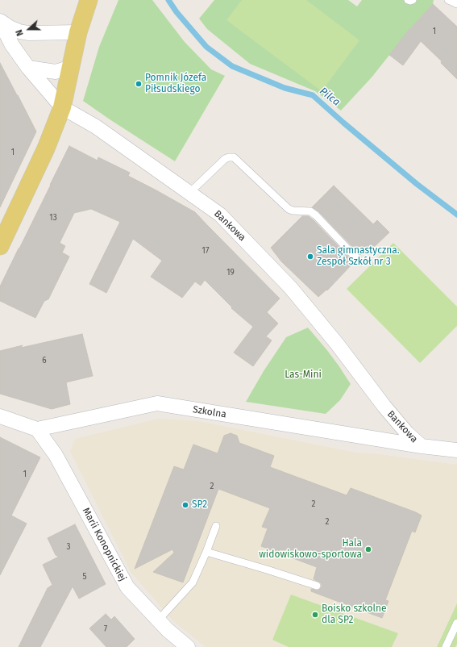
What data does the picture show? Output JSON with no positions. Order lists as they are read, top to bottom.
{
  "streets": {
    "street": ["Bankowa", "Szkolna", "Marii Konopnickiej"]
  },
  "crossings": [
    ["Bankowa", "Szkolna"],
    ["Szkolna", "Marii Konopnickiej"]
  ],
  "water": ["Pilca"],
  "parks": ["Las-Mini"],
  "places": [
    "Pomnik Józefa Piłsudskiego",
    "Sala gimnastyczna. Zespół Szkół nr 3",
    "SP2",
    "Hala widowiskowo-sportowa",
    "Boisko szkolne dla SP2"
  ],
  "house_numbers": [
    "1",
    "1",
    "13",
    "17",
    "19",
    "6",
    "1",
    "2",
    "2",
    "2",
    "3",
    "5",
    "7"
  ],
  "north": "left"
}
